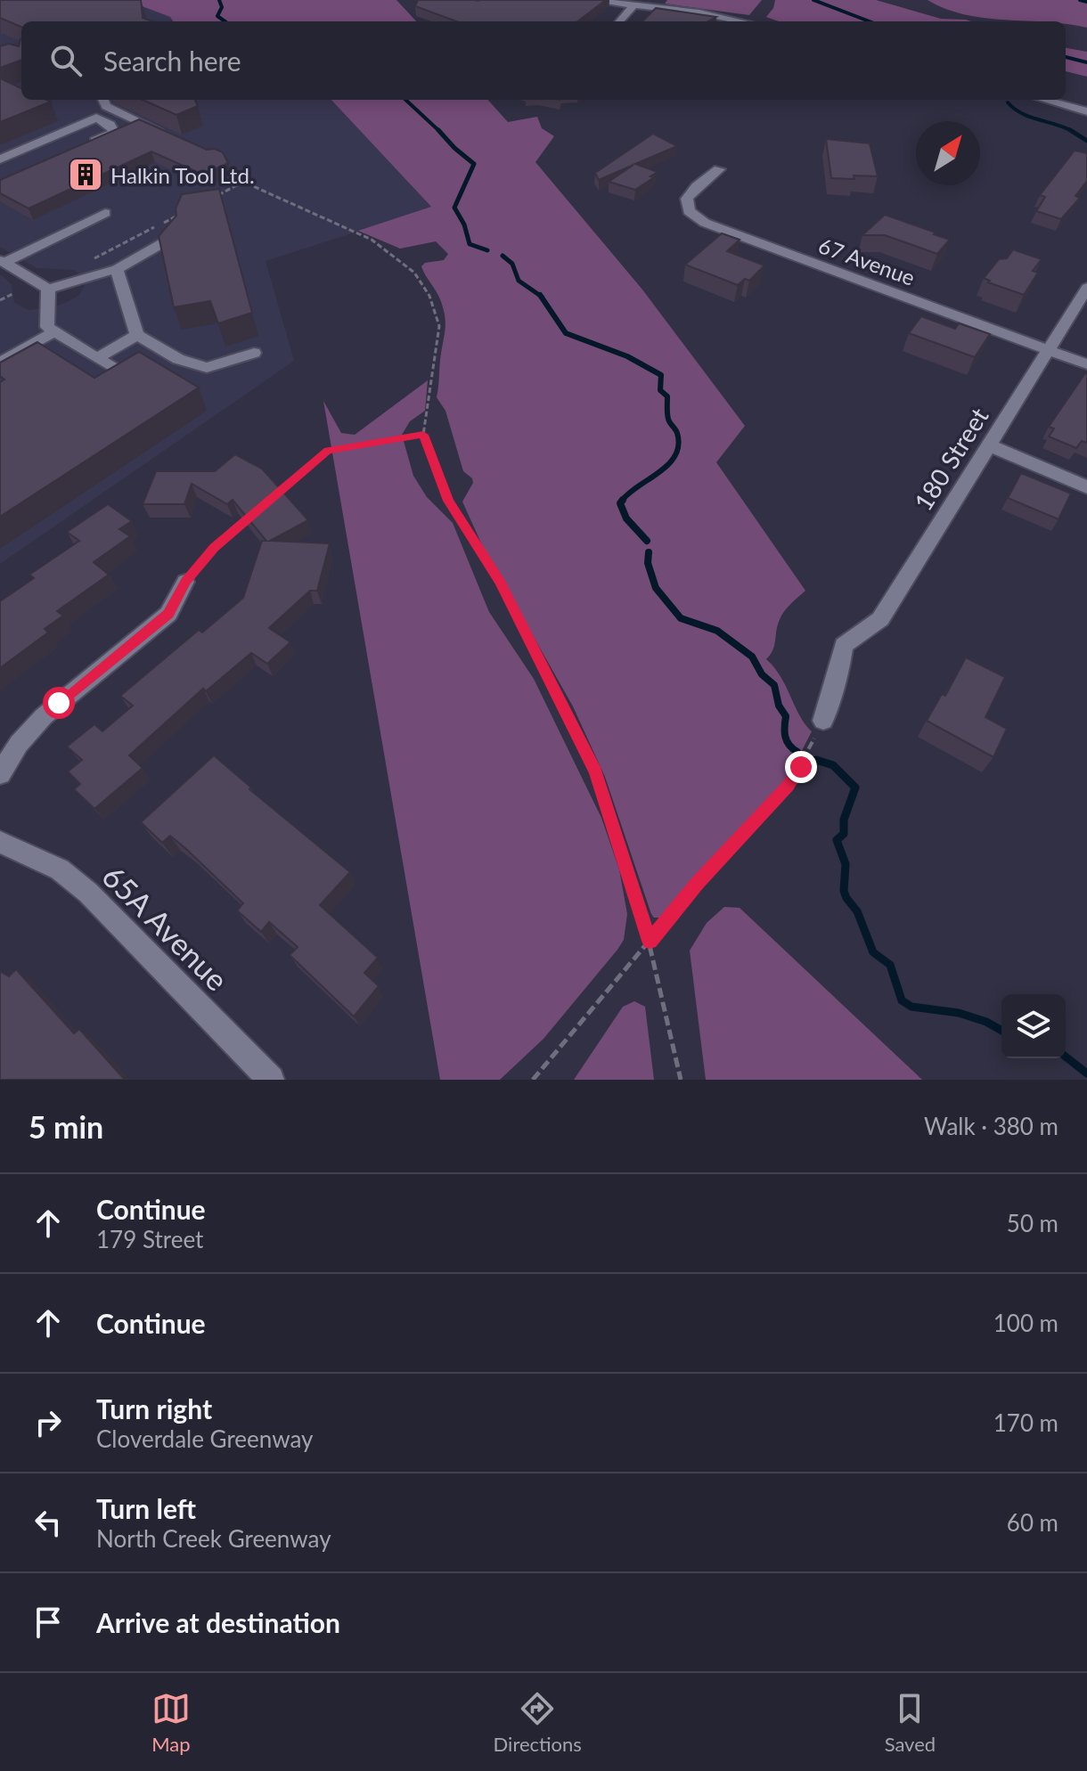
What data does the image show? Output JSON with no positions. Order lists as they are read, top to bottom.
{
  "streets": {
    "street": ["67 Avenue", "180 Street", "65A Avenue"]
  },
  "crossings": [
    ["67 Avenue", "180 Street"]
  ],
  "places": {
    "building": ["Halkin Tool Ltd."]
  },
  "north": "top right",
  "page": {
    "search": "Search here",
    "heading": ["5 min", "Walk · 380 m"],
    "list": [
      ["Continue", "179 Street", "50 m"],
      ["Continue", "100 m"],
      ["Turn right", "Cloverdale Greenway", "170 m"],
      ["Turn left", "North Creek Greenway", "60 m"],
      "Arrive at destination"
    ],
    "nav": ["Map", "Directions", "Saved"]
  }
}
